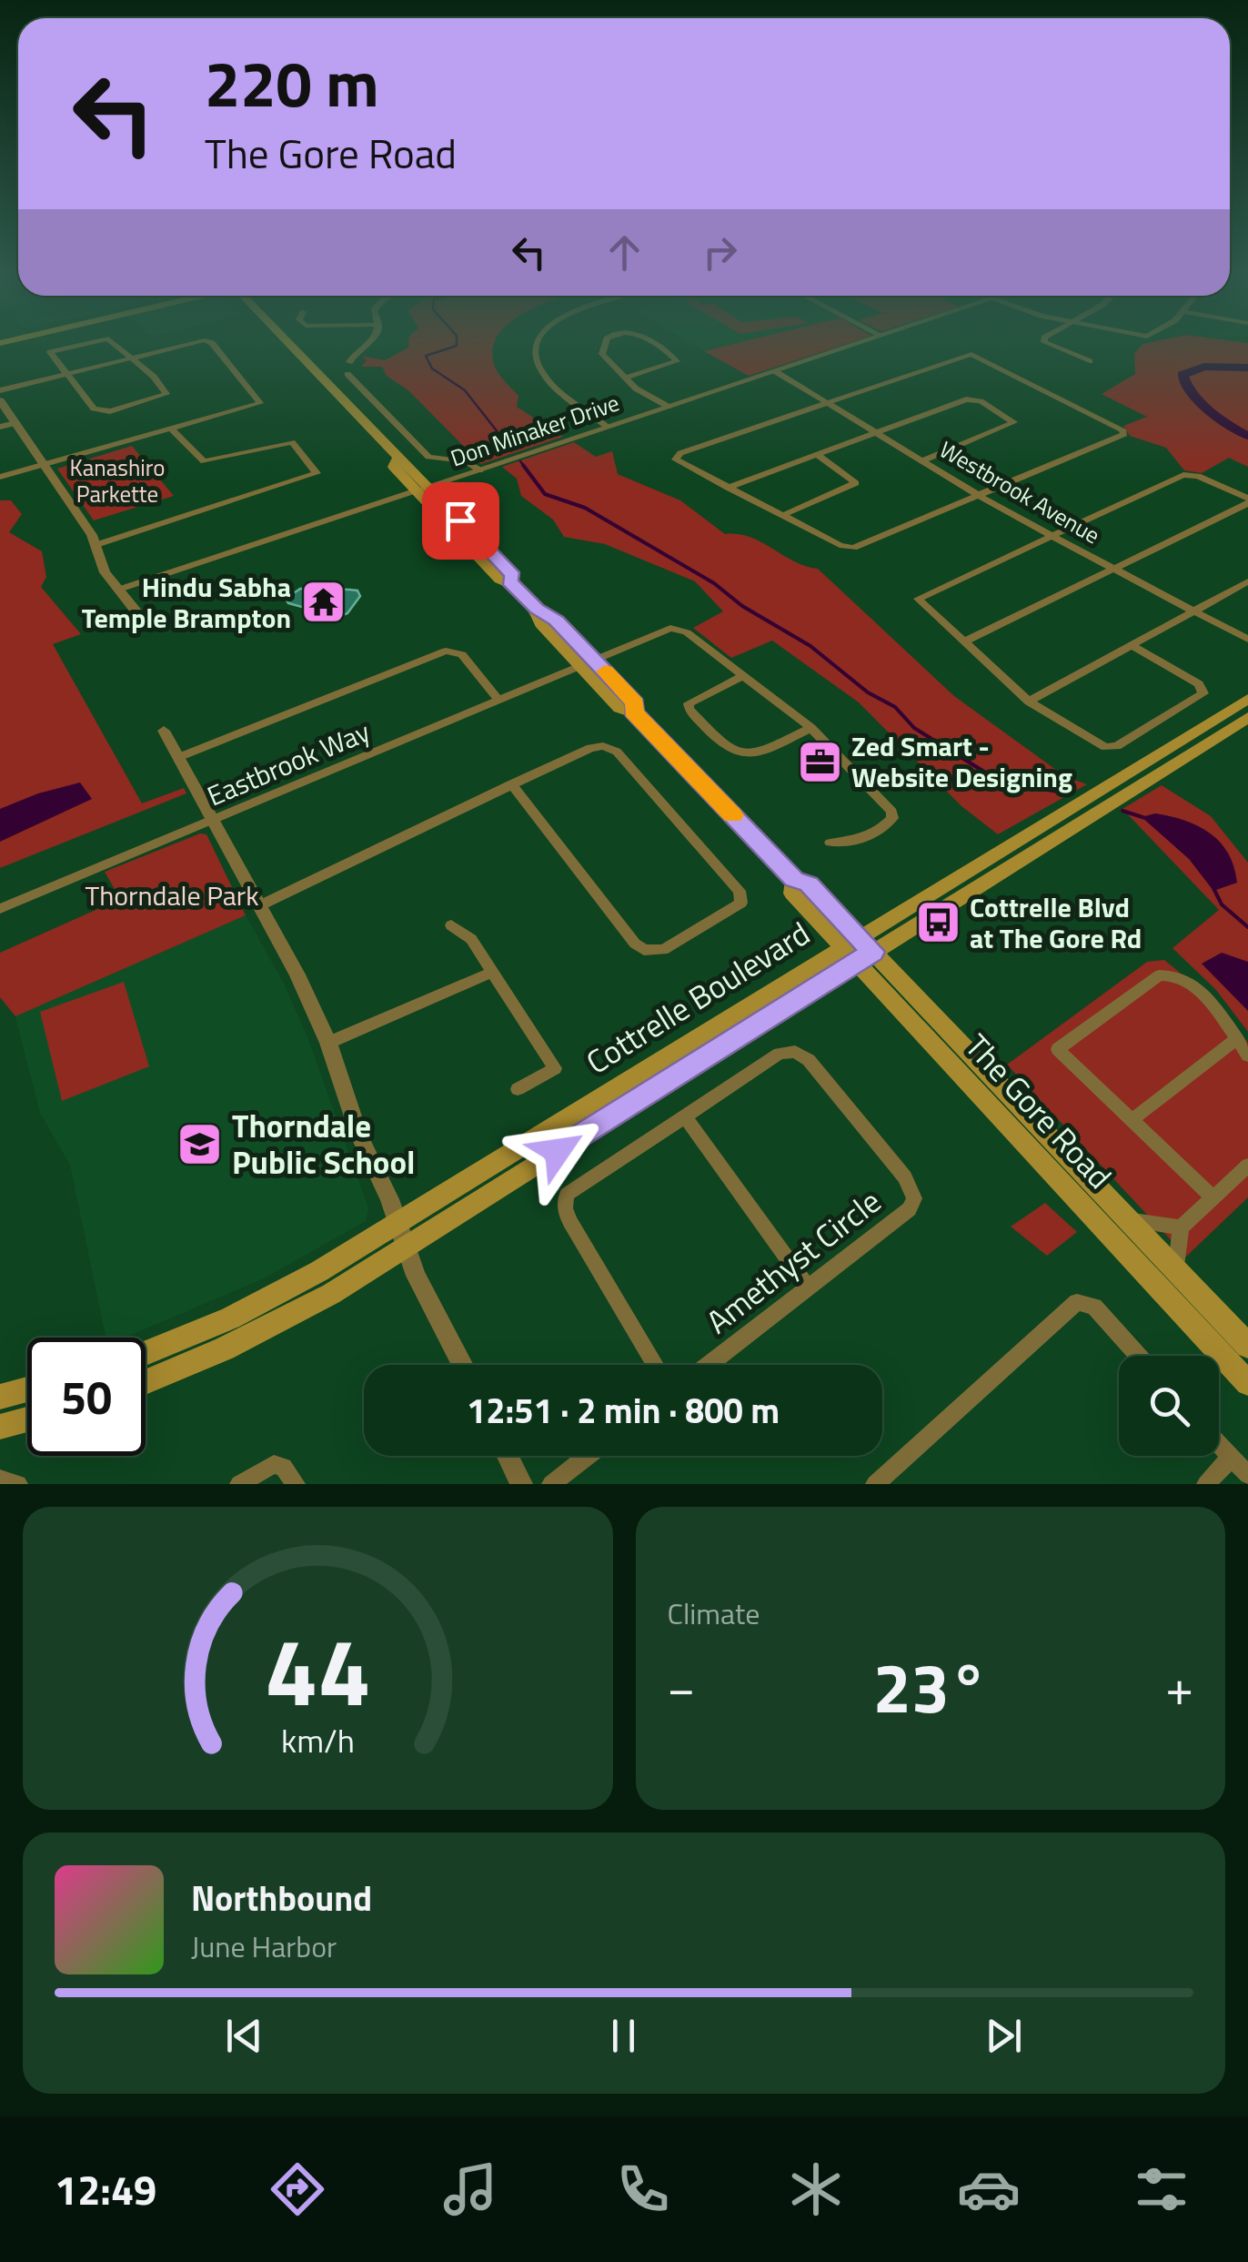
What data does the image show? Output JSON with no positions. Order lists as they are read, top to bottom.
{
  "streets": {
    "main road": ["Cottrelle Boulevard", "The Gore Road"],
    "street": [
      "Don Minaker Drive",
      "Westbrook Avenue",
      "Eastbrook Way",
      "Amethyst Circle"
    ]
  },
  "crossings": [
    ["Don Minaker Drive", "Westbrook Avenue"],
    ["Don Minaker Drive", "The Gore Road"],
    ["Eastbrook Way", "The Gore Road"],
    ["Cottrelle Boulevard", "The Gore Road"]
  ],
  "parks": ["Kanashiro Parkette", "Thorndale Park"],
  "places": {
    "temple": ["Hindu Sabha Temple Brampton"],
    "office": ["Zed Smart - Website Designing"],
    "bus stop": ["Cottrelle Blvd at The Gore Rd"],
    "school or university": ["Thorndale Public School"]
  },
  "page": {
    "turn": ["220 m", "The Gore Road"],
    "limit": "50",
    "trip": "12:51 · 2 min · 800 m",
    "tile": "Climate",
    "heat": ["−", "23°", "+"],
    "song": ["Northbound", "June Harbor"],
    "tabs": "12:49",
    "gauge": ["44", "km/h"]
  }
}
